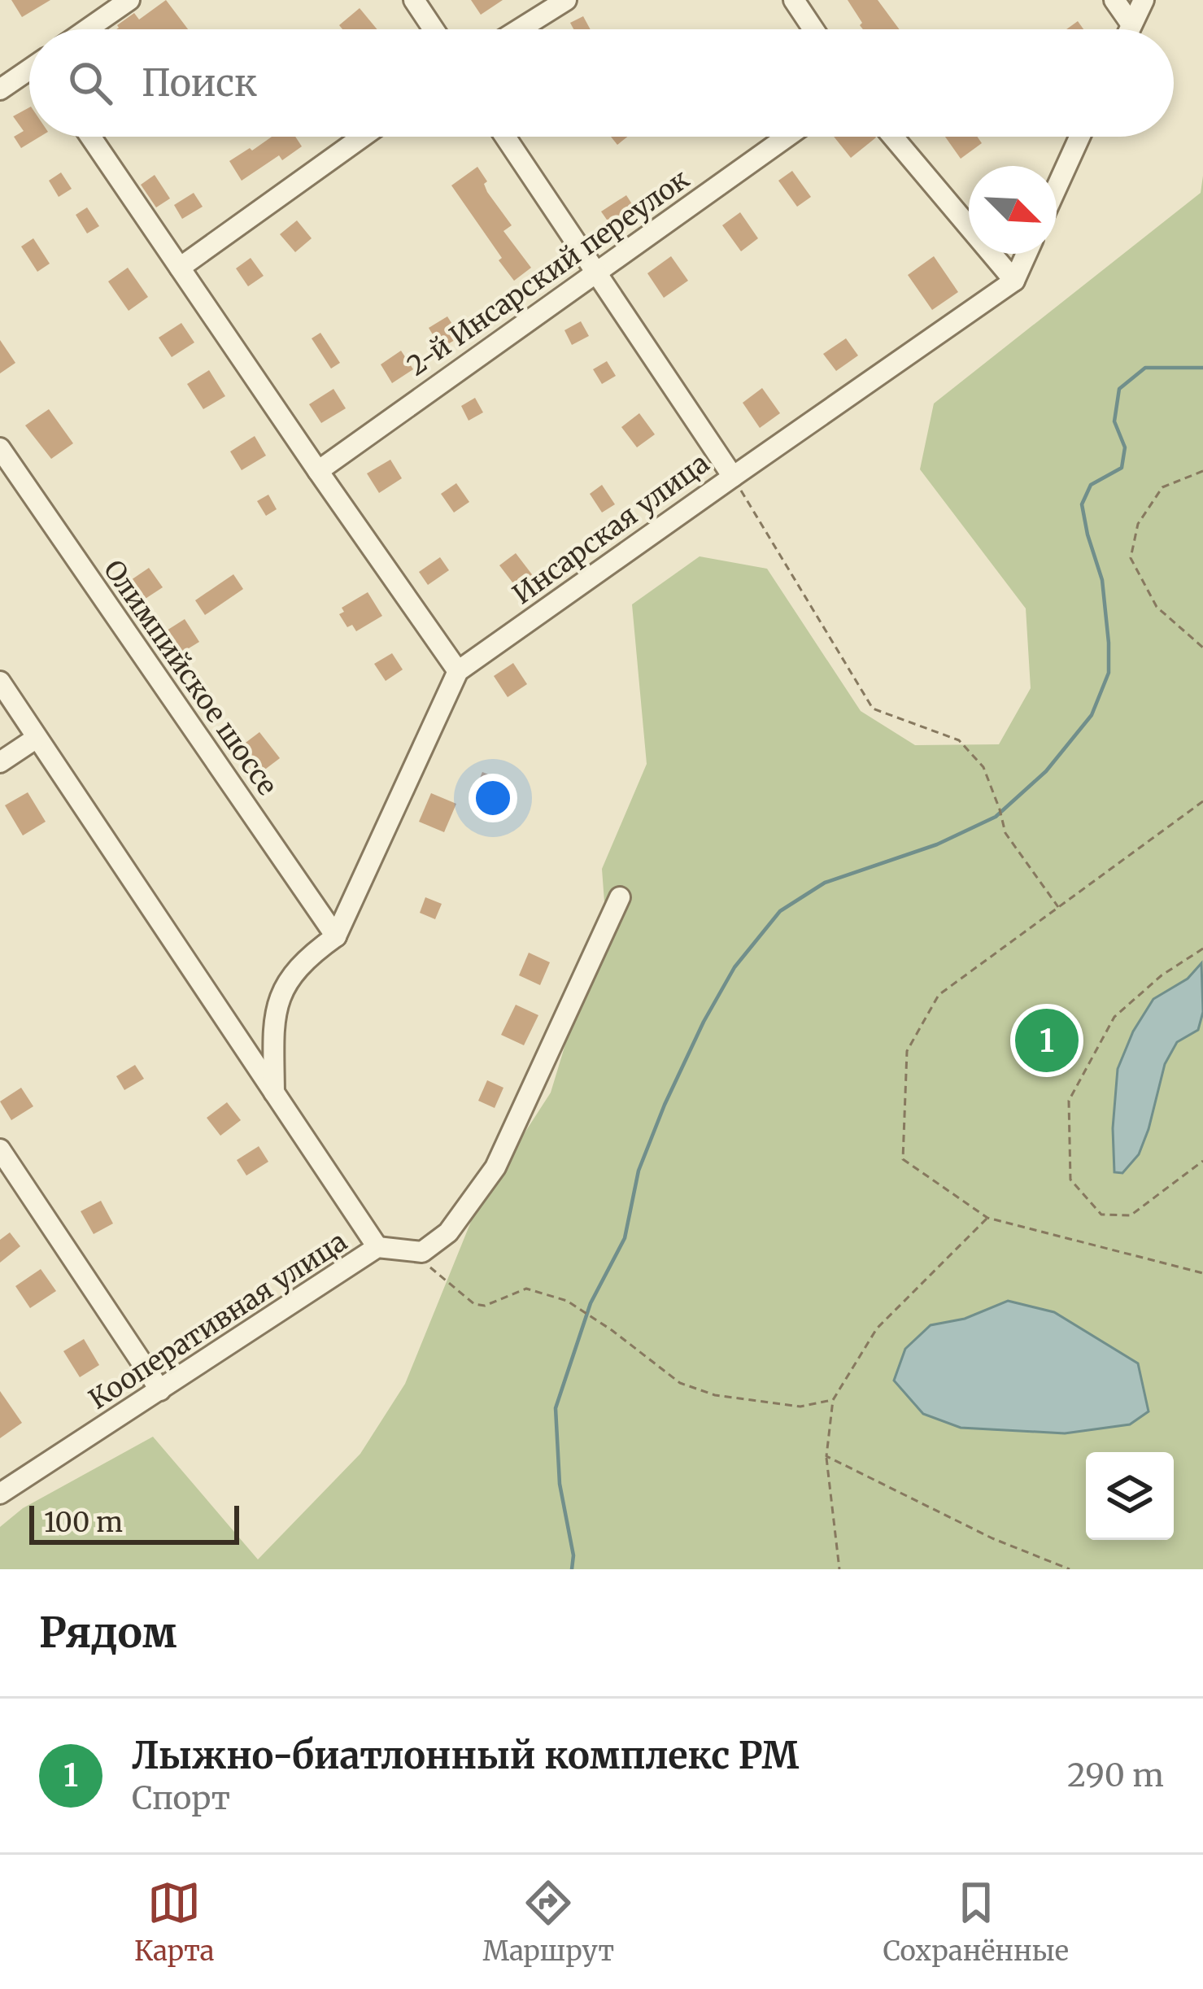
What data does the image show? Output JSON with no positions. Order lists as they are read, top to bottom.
{
  "streets": {
    "street": [
      "2-й Инсарский переулок",
      "Инсарская улица",
      "Олимпийское шоссе",
      "Кооперативная улица"
    ]
  },
  "crossings": [
    ["2-й Инсарский переулок", "Инсарская улица"]
  ],
  "scale_bar": "100 m",
  "north": "bottom right",
  "page": {
    "search": "Поиск",
    "pins": "1",
    "scale": "100 m",
    "heading": "Рядом",
    "list": [
      {
        "mark": "1",
        "name": "Лыжно-биатлонный комплекс РМ",
        "note": "Спорт",
        "value": "290 m"
      }
    ],
    "nav": ["Карта", "Маршрут", "Сохранённые"]
  }
}
